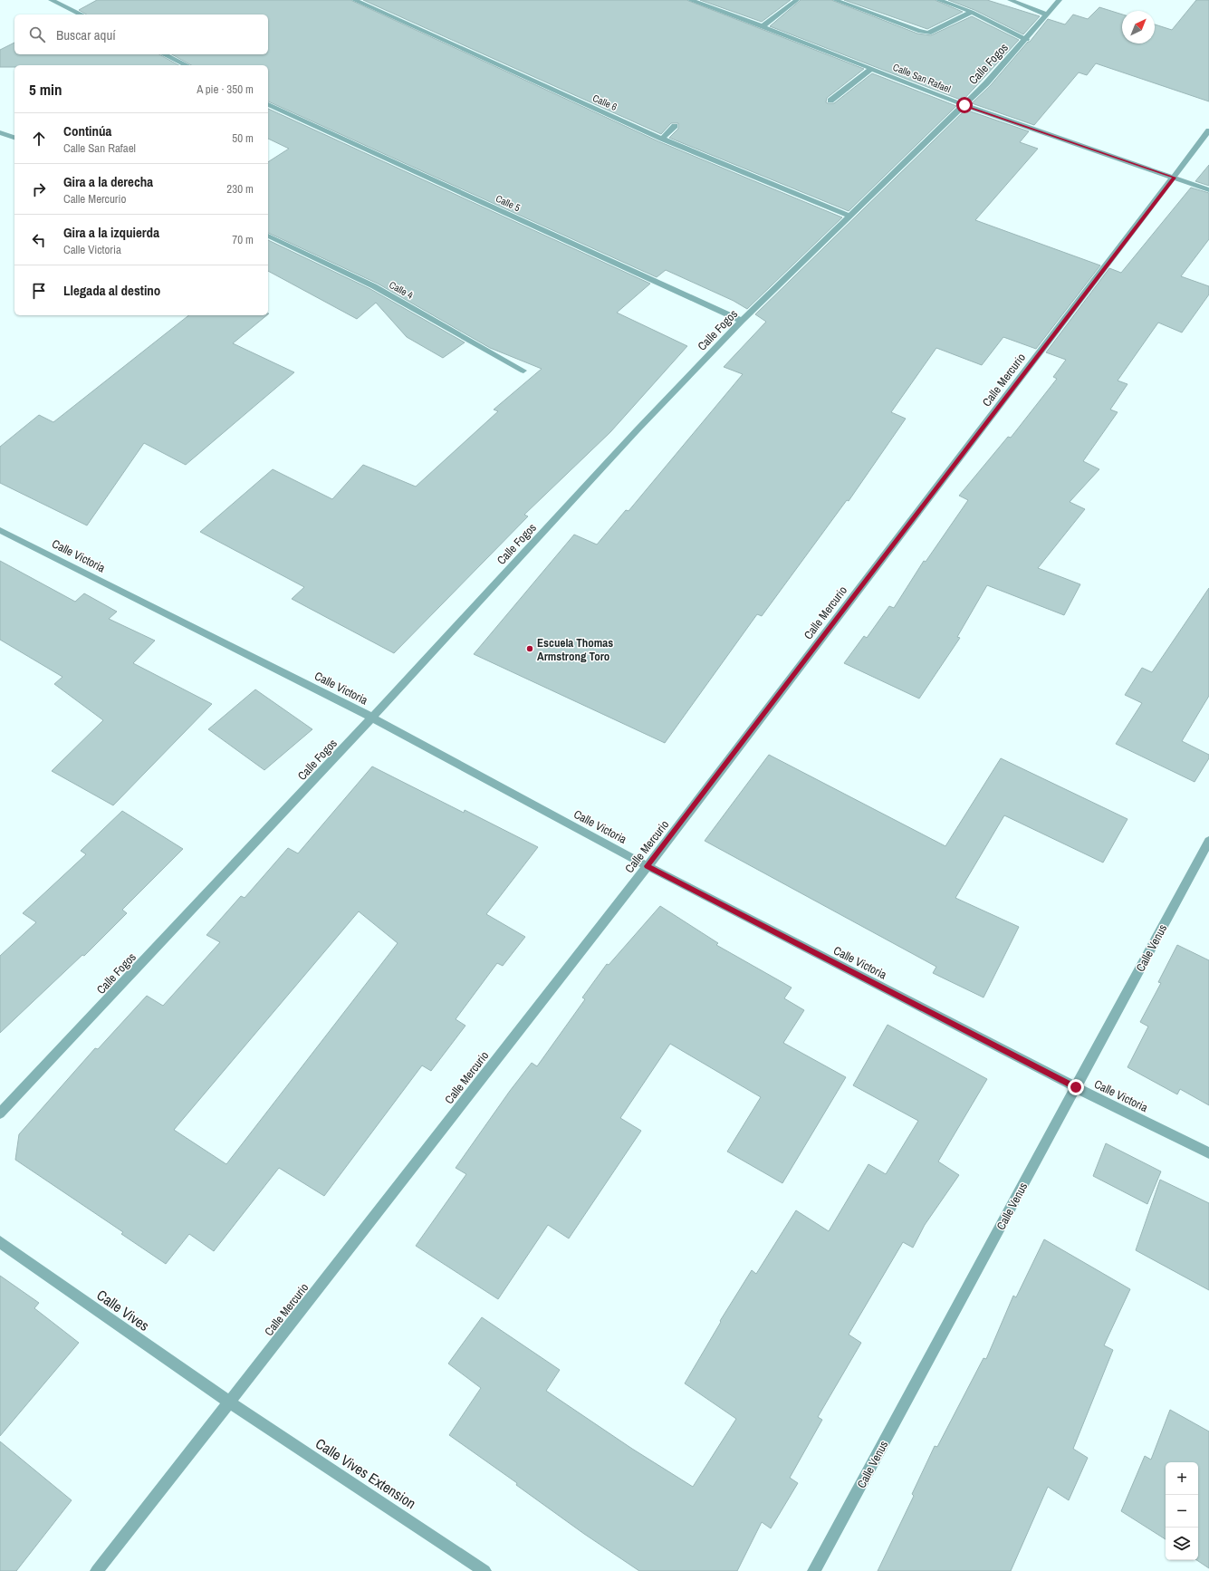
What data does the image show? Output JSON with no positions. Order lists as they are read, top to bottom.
{
  "streets": {
    "street": [
      "Calle Fogos",
      "Calle San Rafael",
      "Calle 6",
      "Calle 5",
      "Calle 4",
      "Calle Mercurio",
      "Calle Victoria",
      "Calle Venus",
      "Calle Vives",
      "Calle Vives Extension"
    ]
  },
  "crossings": [
    ["Calle Fogos", "Calle San Rafael"],
    ["Calle Fogos", "Calle 6"],
    ["Calle Fogos", "Calle 5"],
    ["Calle Fogos", "Calle Victoria"],
    ["Calle San Rafael", "Calle Mercurio"],
    ["Calle Mercurio", "Calle Victoria"],
    ["Calle Mercurio", "Calle Vives"],
    ["Calle Mercurio", "Calle Vives Extension"],
    ["Calle Victoria", "Calle Venus"],
    ["Calle Vives", "Calle Vives Extension"]
  ],
  "places": ["Escuela Thomas Armstrong Toro"],
  "north": "top right",
  "page": {
    "search": "Buscar aquí",
    "heading": ["5 min", "A pie · 350 m"],
    "list": [
      ["Continúa", "Calle San Rafael", "50 m"],
      ["Gira a la derecha", "Calle Mercurio", "230 m"],
      ["Gira a la izquierda", "Calle Victoria", "70 m"],
      "Llegada al destino"
    ],
    "map_buttons": ["+", "−"]
  }
}
